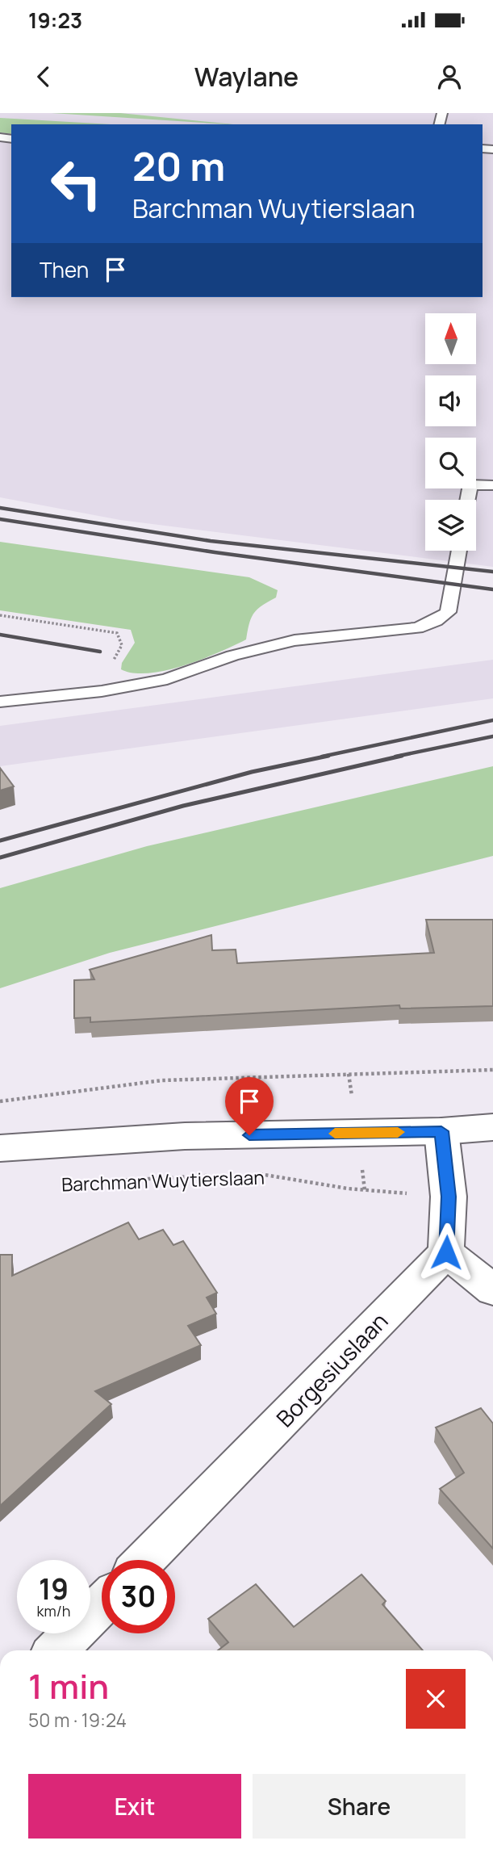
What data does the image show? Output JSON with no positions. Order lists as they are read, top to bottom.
{
  "streets": {
    "street": ["Borgesiuslaan"],
    "path": ["Barchman Wuytierslaan"]
  },
  "north": "top",
  "page": {
    "status": "19:23",
    "header": "Waylane",
    "turn": ["20 m", "Barchman Wuytierslaan"],
    "then": "Then",
    "speed": "19 km/h",
    "limit": "30",
    "heading": ["1 min", "50 m · 19:24"],
    "buttons": ["Exit", "Share"]
  }
}
